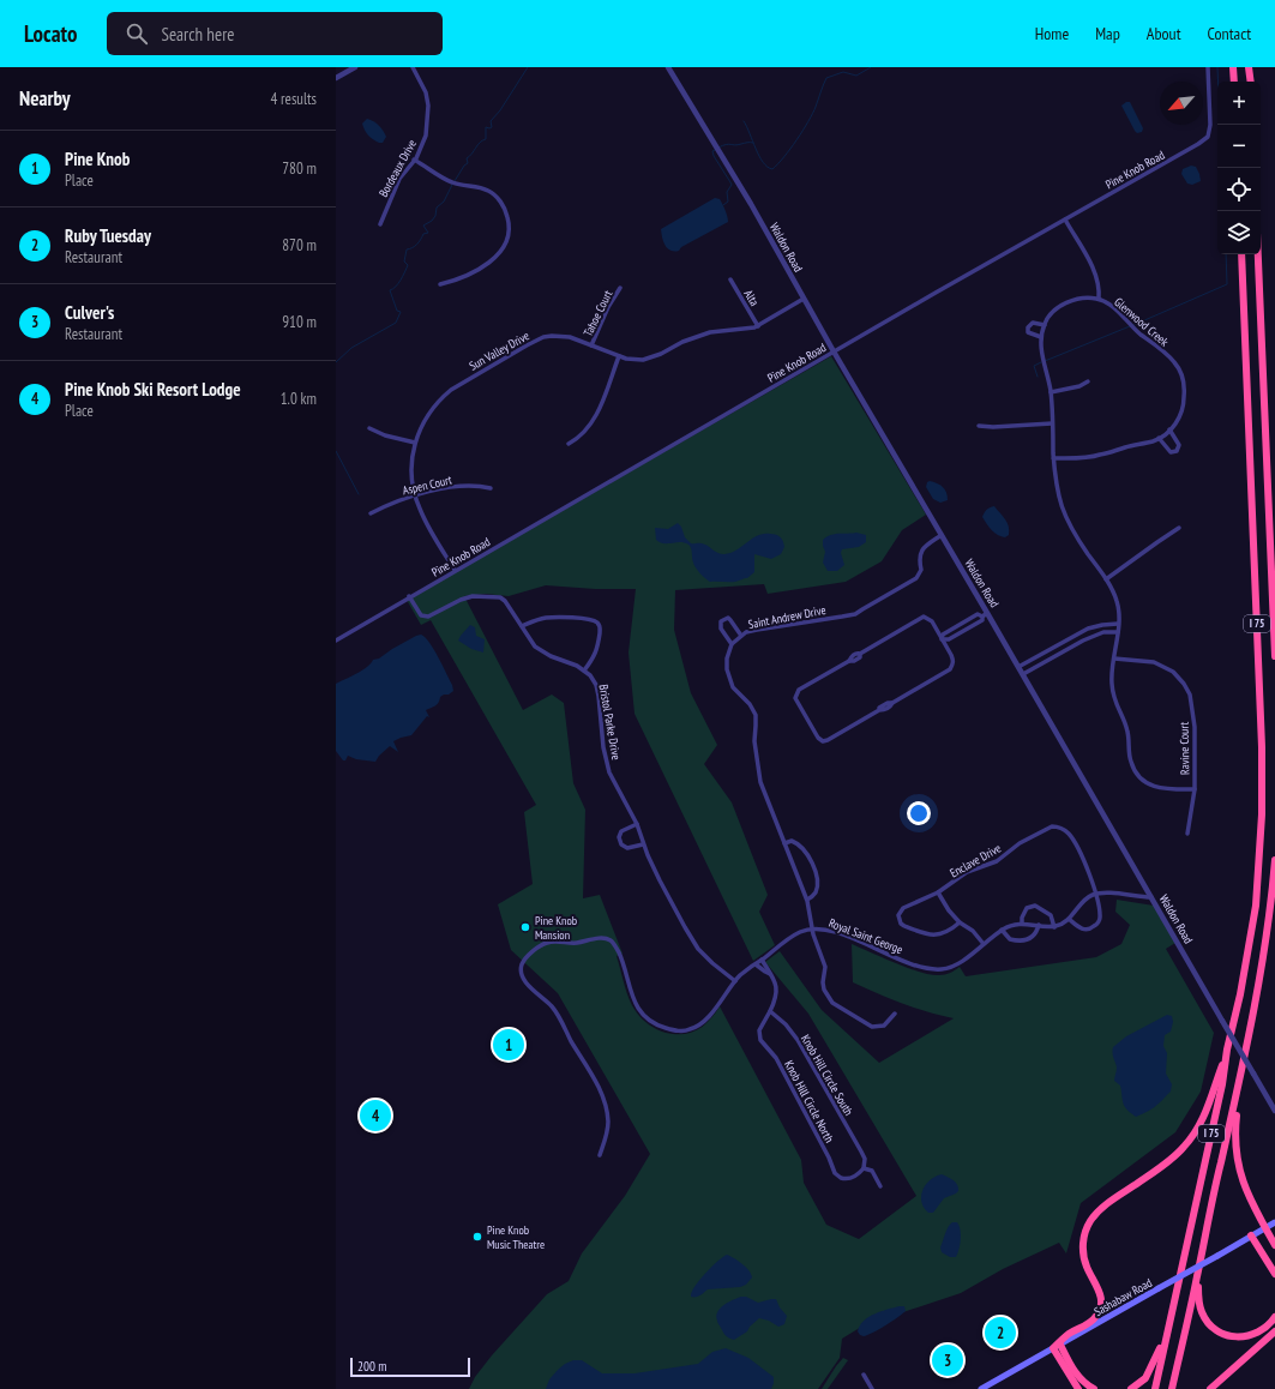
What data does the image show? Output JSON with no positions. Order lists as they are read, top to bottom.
{
  "streets": {
    "highway": ["I 75"],
    "main road": ["Sashabaw Road"],
    "street": [
      "Bordeaux Drive",
      "Pine Knob Road",
      "Waldon Road",
      "Alta",
      "Tahoe Court",
      "Glenwood Creek",
      "Sun Valley Drive",
      "Aspen Court",
      "Saint Andrew Drive",
      "Bristol Parke Drive",
      "Ravine Court",
      "Enclave Drive",
      "Royal Saint George",
      "Knob Hill Circle South",
      "Knob Hill Circle North"
    ]
  },
  "crossings": [
    ["Pine Knob Road", "Waldon Road"],
    ["Pine Knob Road", "Sun Valley Drive"],
    ["Waldon Road", "Sun Valley Drive"],
    ["Waldon Road", "Saint Andrew Drive"],
    ["Alta", "Sun Valley Drive"],
    ["Tahoe Court", "Sun Valley Drive"],
    ["Glenwood Creek", "Ravine Court"],
    ["Sun Valley Drive", "Aspen Court"],
    ["Bristol Parke Drive", "Royal Saint George"],
    ["Knob Hill Circle South", "Knob Hill Circle North"]
  ],
  "places": ["Pine Knob Mansion", "Pine Knob Music Theatre"],
  "scale_bar": "200 m",
  "north": "bottom left",
  "page": {
    "header": "Locato",
    "search": "Search here",
    "nav": [
      "Home",
      "Map",
      "About",
      "Contact"
    ],
    "heading": ["Nearby", "4 results"],
    "map_buttons": ["+", "−"],
    "list": [
      {
        "mark": "1",
        "name": "Pine Knob",
        "note": "Place",
        "value": "780 m"
      },
      {
        "mark": "2",
        "name": "Ruby Tuesday",
        "note": "Restaurant",
        "value": "870 m"
      },
      {
        "mark": "3",
        "name": "Culver's",
        "note": "Restaurant",
        "value": "910 m"
      },
      {
        "mark": "4",
        "name": "Pine Knob Ski Resort Lodge",
        "note": "Place",
        "value": "1.0 km"
      }
    ],
    "pins": [
      "1",
      "4",
      "2",
      "3"
    ],
    "scale": "200 m"
  }
}
